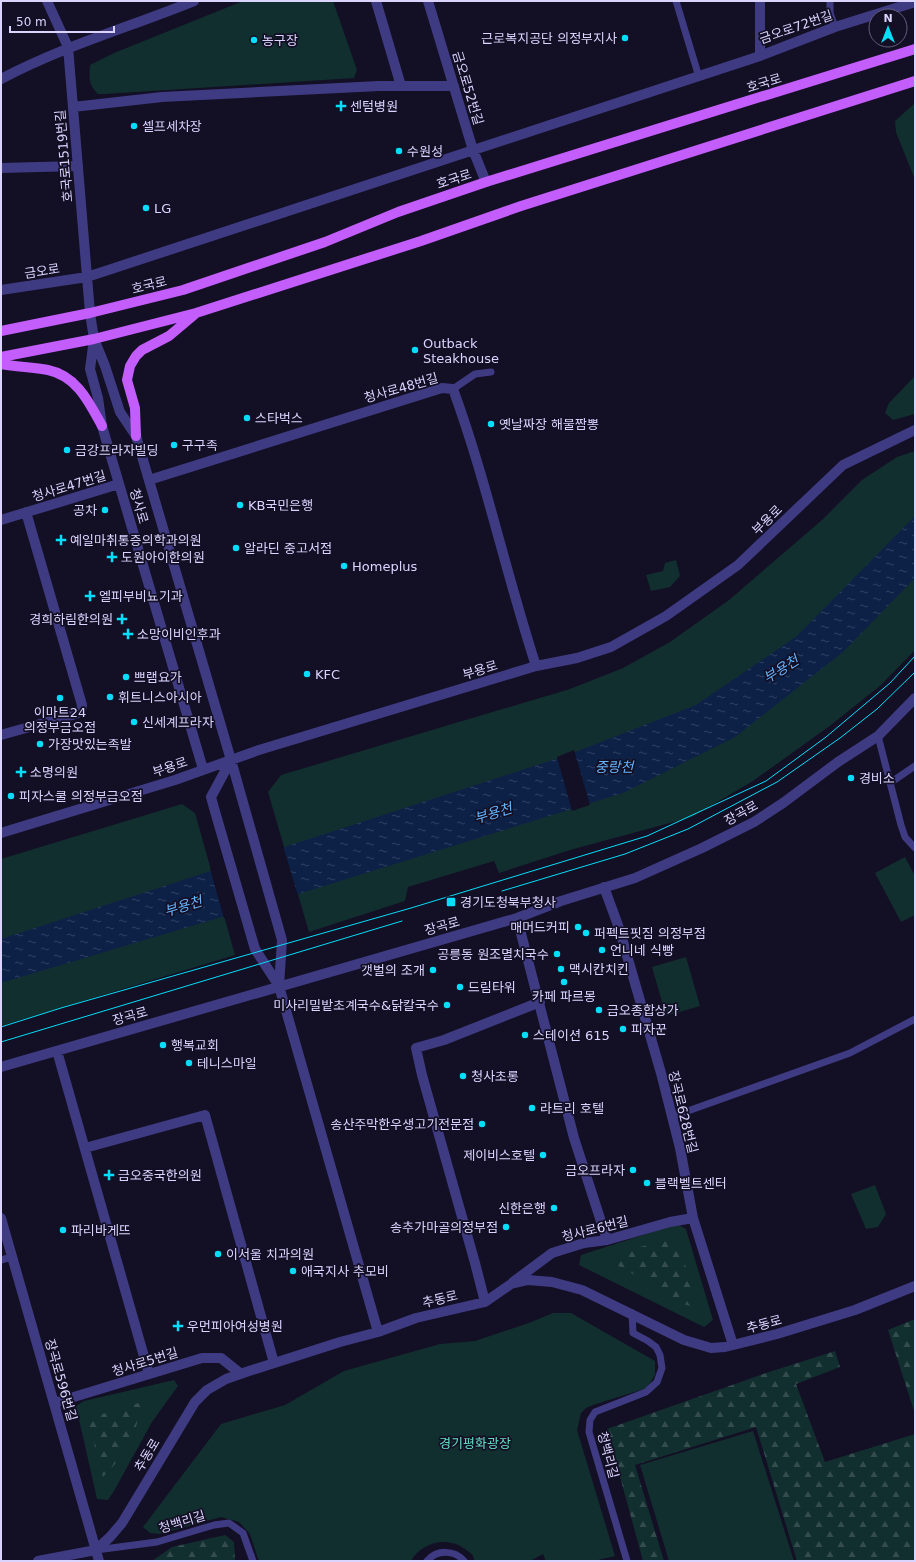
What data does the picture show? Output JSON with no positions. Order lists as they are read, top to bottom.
{
  "streets": {
    "main road": ["호국로"],
    "street": [
      "금오로72번길",
      "금오로52번길",
      "호국로1519번길",
      "금오로",
      "청사로48번길",
      "청사로47번길",
      "청사로",
      "부용로",
      "장곡로",
      "장곡로628번길",
      "청사로6번길",
      "추동로",
      "청사로5번길",
      "장곡로596번길"
    ],
    "lane": ["청백리길"]
  },
  "crossings": [
    ["금오로72번길", "금오로"],
    ["호국로", "금오로52번길"],
    ["호국로", "호국로1519번길"],
    ["호국로", "청사로"],
    ["금오로52번길", "금오로"],
    ["호국로1519번길", "금오로"],
    ["호국로1519번길", "청사로"],
    ["청사로48번길", "청사로"],
    ["청사로48번길", "부용로"],
    ["청사로47번길", "청사로"],
    ["청사로", "부용로"],
    ["청사로", "장곡로"],
    ["장곡로", "장곡로628번길"],
    ["장곡로628번길", "청사로6번길"],
    ["장곡로628번길", "추동로"],
    ["청사로6번길", "추동로"],
    ["추동로", "청사로5번길"],
    ["추동로", "장곡로596번길"],
    ["추동로", "청백리길"],
    ["청사로5번길", "장곡로596번길"],
    ["장곡로596번길", "청백리길"]
  ],
  "water": ["부용천", "중랑천"],
  "parks": ["경기평화광장"],
  "places": {
    "other": [
      "근로복지공단 의정부지사",
      "농구장",
      "셀프세차장",
      "수원성",
      "LG",
      "Outback Steakhouse",
      "스타벅스",
      "옛날짜장 해물짬뽕",
      "구구족",
      "금강프라자빌딩",
      "KB국민은행",
      "공차",
      "알라딘 중고서점",
      "Homeplus",
      "KFC",
      "쁘램요가",
      "휘트니스아시아",
      "이마트24 의정부금오점",
      "신세계프라자",
      "가장맛있는족발",
      "경비소",
      "피자스쿨 의정부금오점",
      "매머드커피",
      "퍼펙트핏짐 의정부점",
      "언니네 식빵",
      "공릉동 원조멸치국수",
      "맥시칸치킨",
      "갯벌의 조개",
      "카페 파르몽",
      "드림타워",
      "미사리밀밭초계국수&닭칼국수",
      "금오종합상가",
      "피자꾼",
      "스테이션 615",
      "행복교회",
      "테니스마일",
      "청사초롱",
      "라트리 호텔",
      "송산주막한우생고기전문점",
      "제이비스호텔",
      "금오프라자",
      "블랙벨트센터",
      "신한은행",
      "송추가마골의정부점",
      "파리바게뜨",
      "이서울 치과의원",
      "애국지사 추모비"
    ],
    "health": [
      "센텀병원",
      "예일마취통증의학과의원",
      "도원아이한의원",
      "엘피부비뇨기과",
      "경희하림한의원",
      "소망이비인후과",
      "소명의원",
      "금오중국한의원",
      "우먼피아여성병원"
    ],
    "transit": ["경기도청북부청사"]
  },
  "scale_bar": "50 m",
  "north": "top"
}
